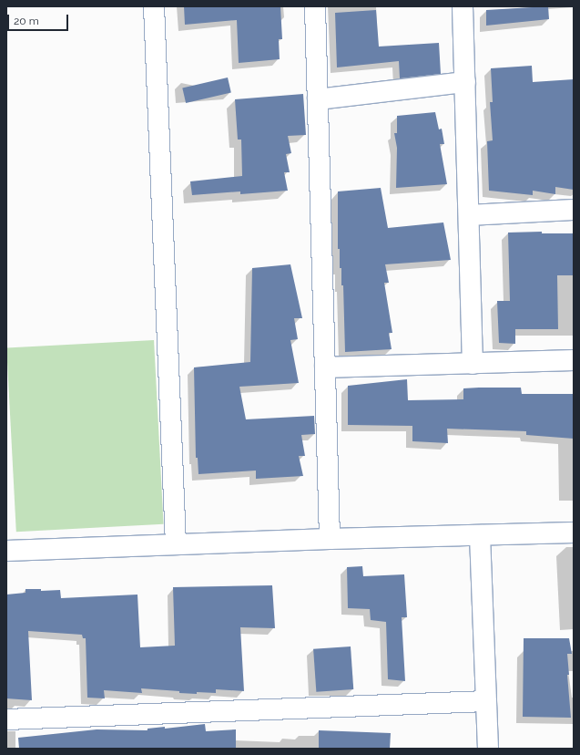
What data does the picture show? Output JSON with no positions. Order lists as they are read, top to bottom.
{
  "scale_bar": "20 m"
}
